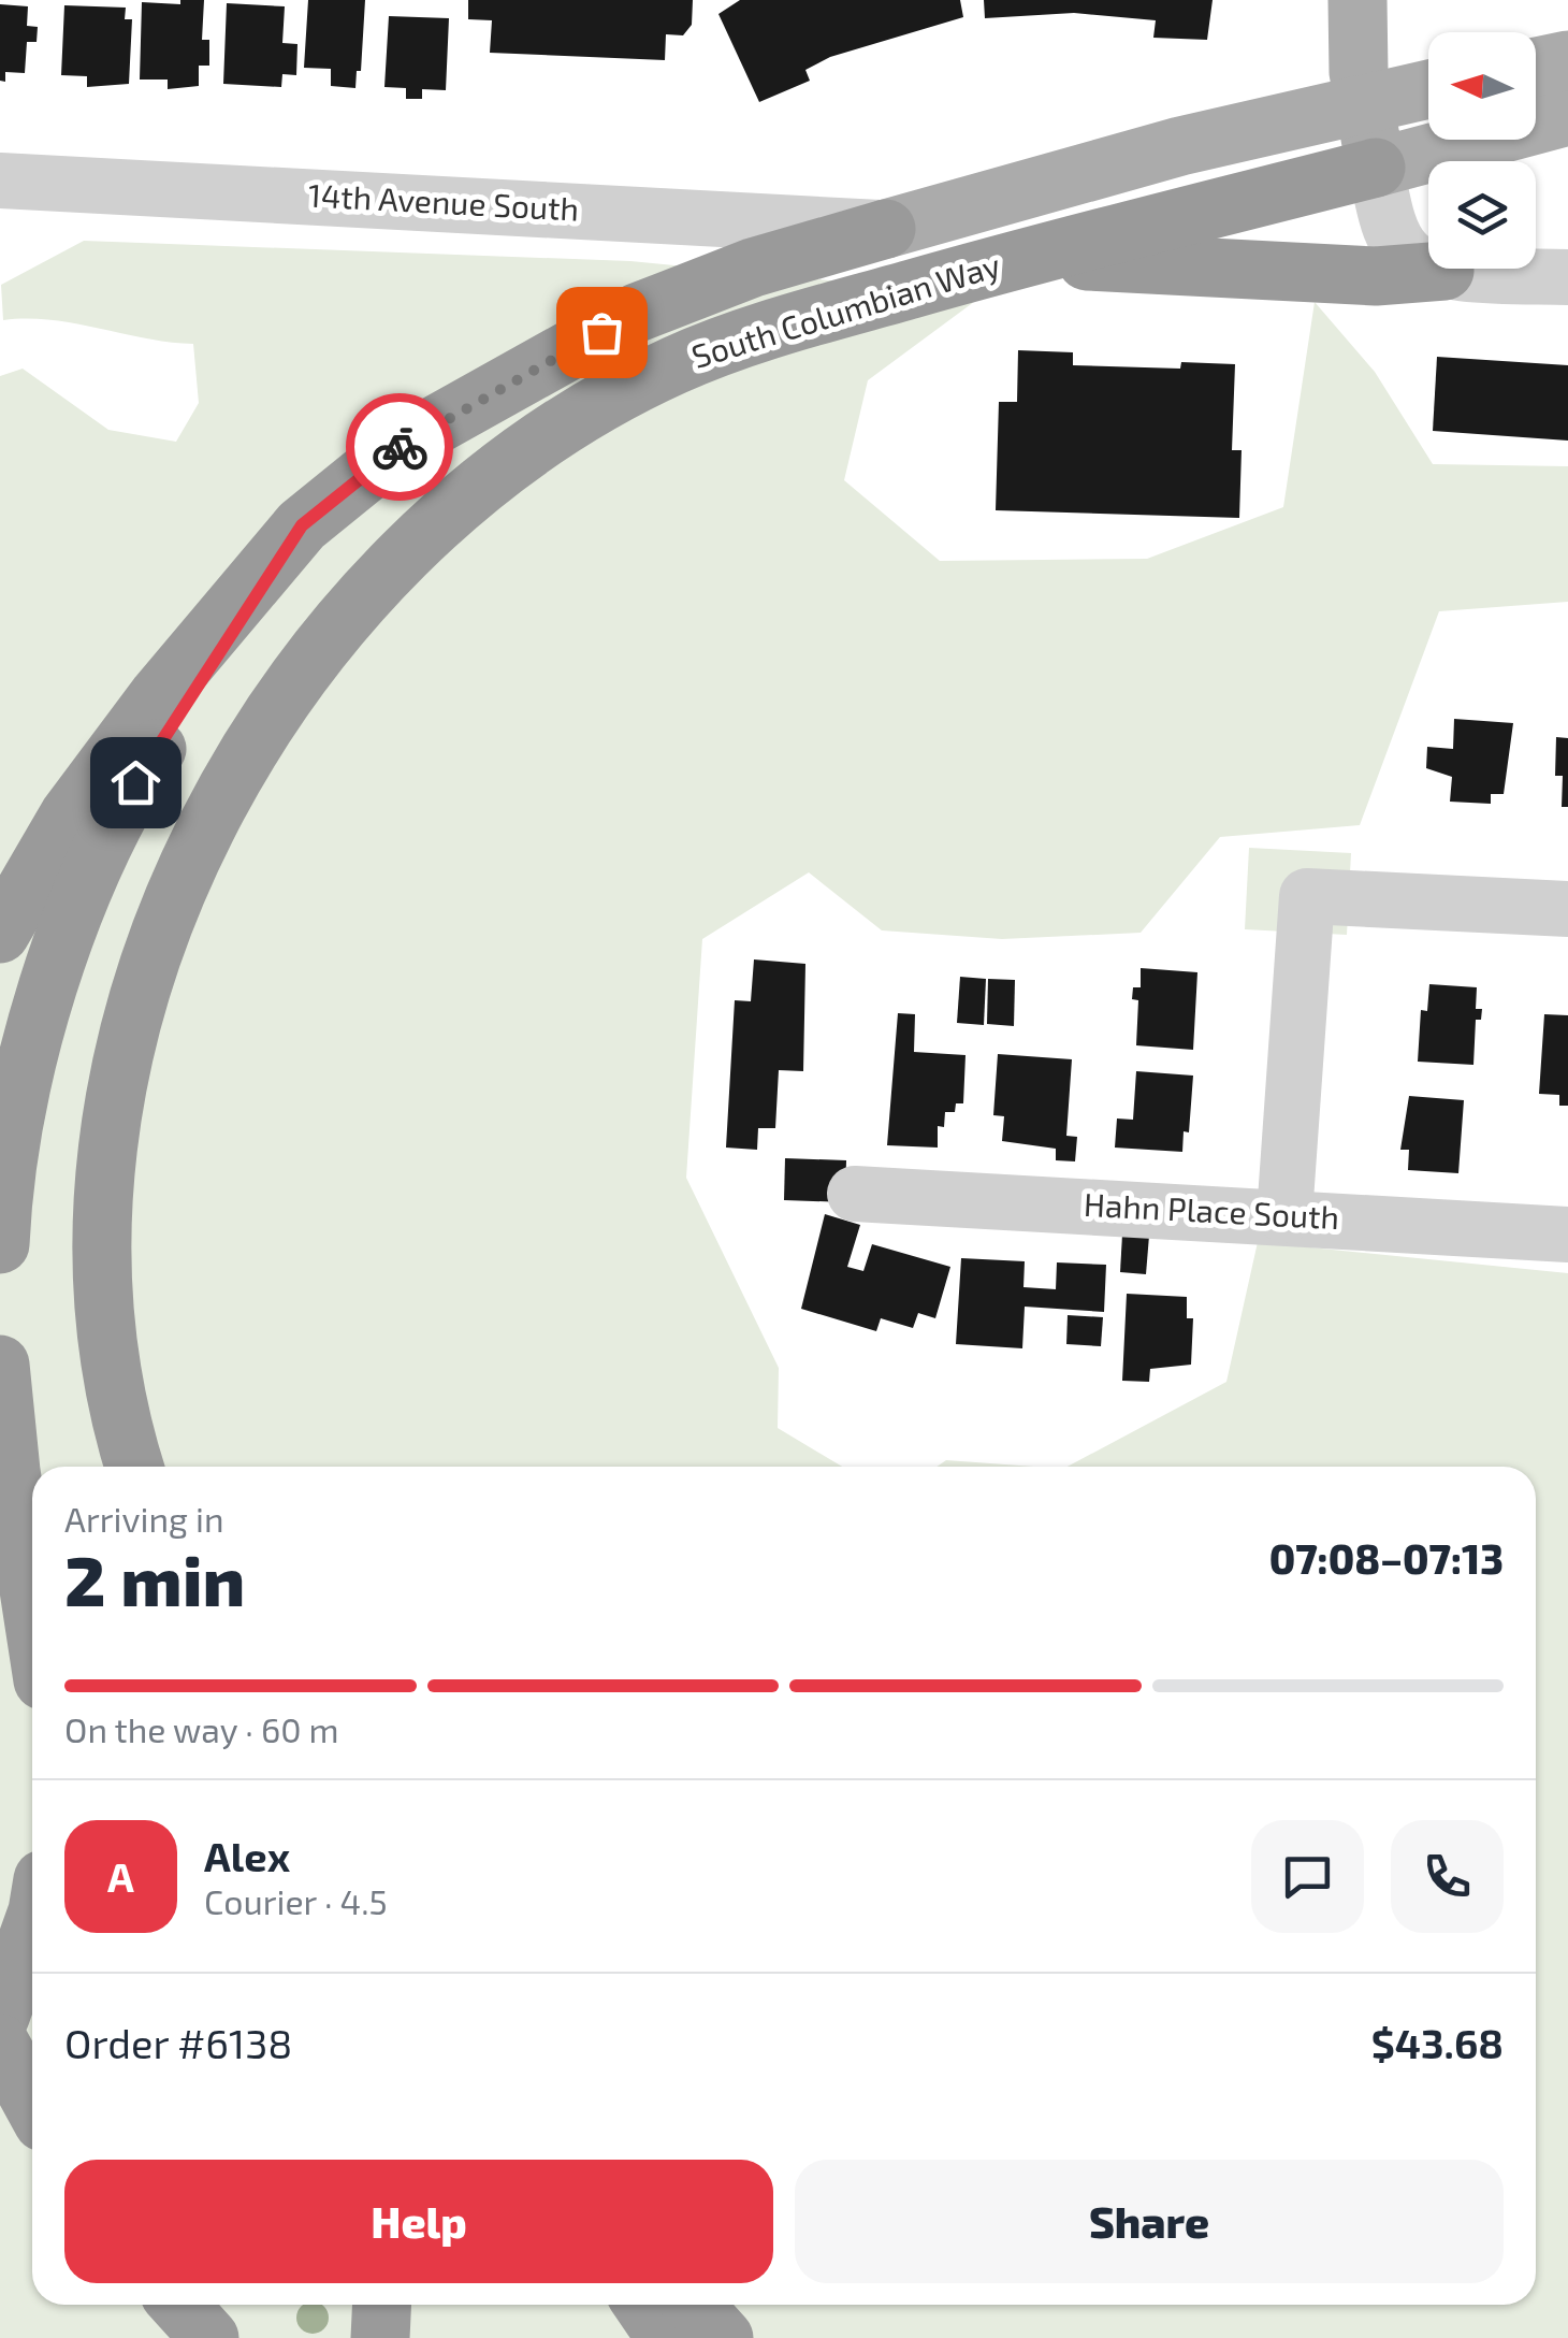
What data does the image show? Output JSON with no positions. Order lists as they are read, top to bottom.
{
  "streets": {
    "highway": ["South Columbian Way"],
    "street": ["14th Avenue South", "Hahn Place South"]
  },
  "crossings": [
    ["14th Avenue South", "South Columbian Way"]
  ],
  "north": "left",
  "page": {
    "heading": ["2 min", "Arriving in", "07:08–07:13"],
    "panel": [
      "Alex",
      "Courier · 4.5",
      "Order #6138",
      "$43.68"
    ],
    "bar": "On the way · 60 m",
    "round": "A",
    "buttons": ["Help", "Share"]
  }
}
